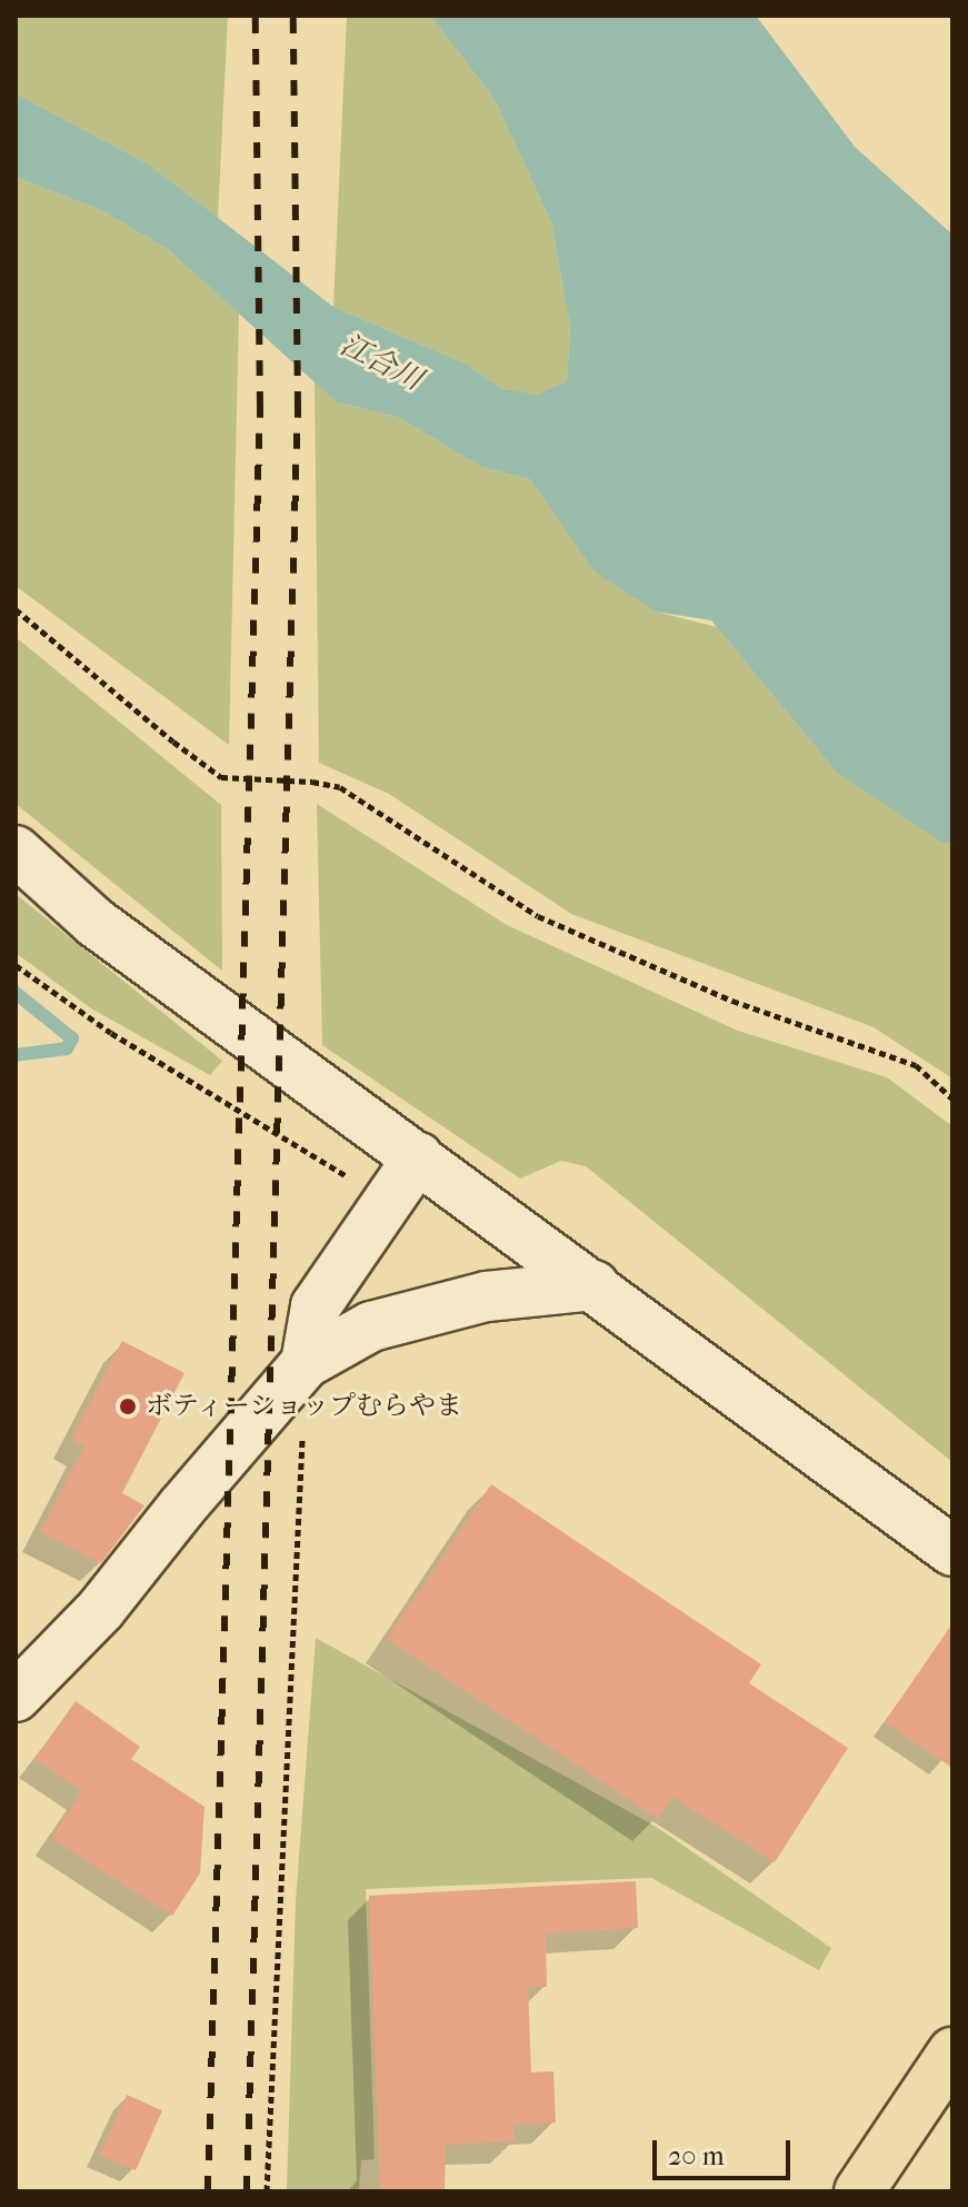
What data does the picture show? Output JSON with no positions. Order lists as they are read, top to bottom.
{
  "water": ["江合川"],
  "places": ["ボティーショップむらやま"],
  "scale_bar": "20 m"
}
